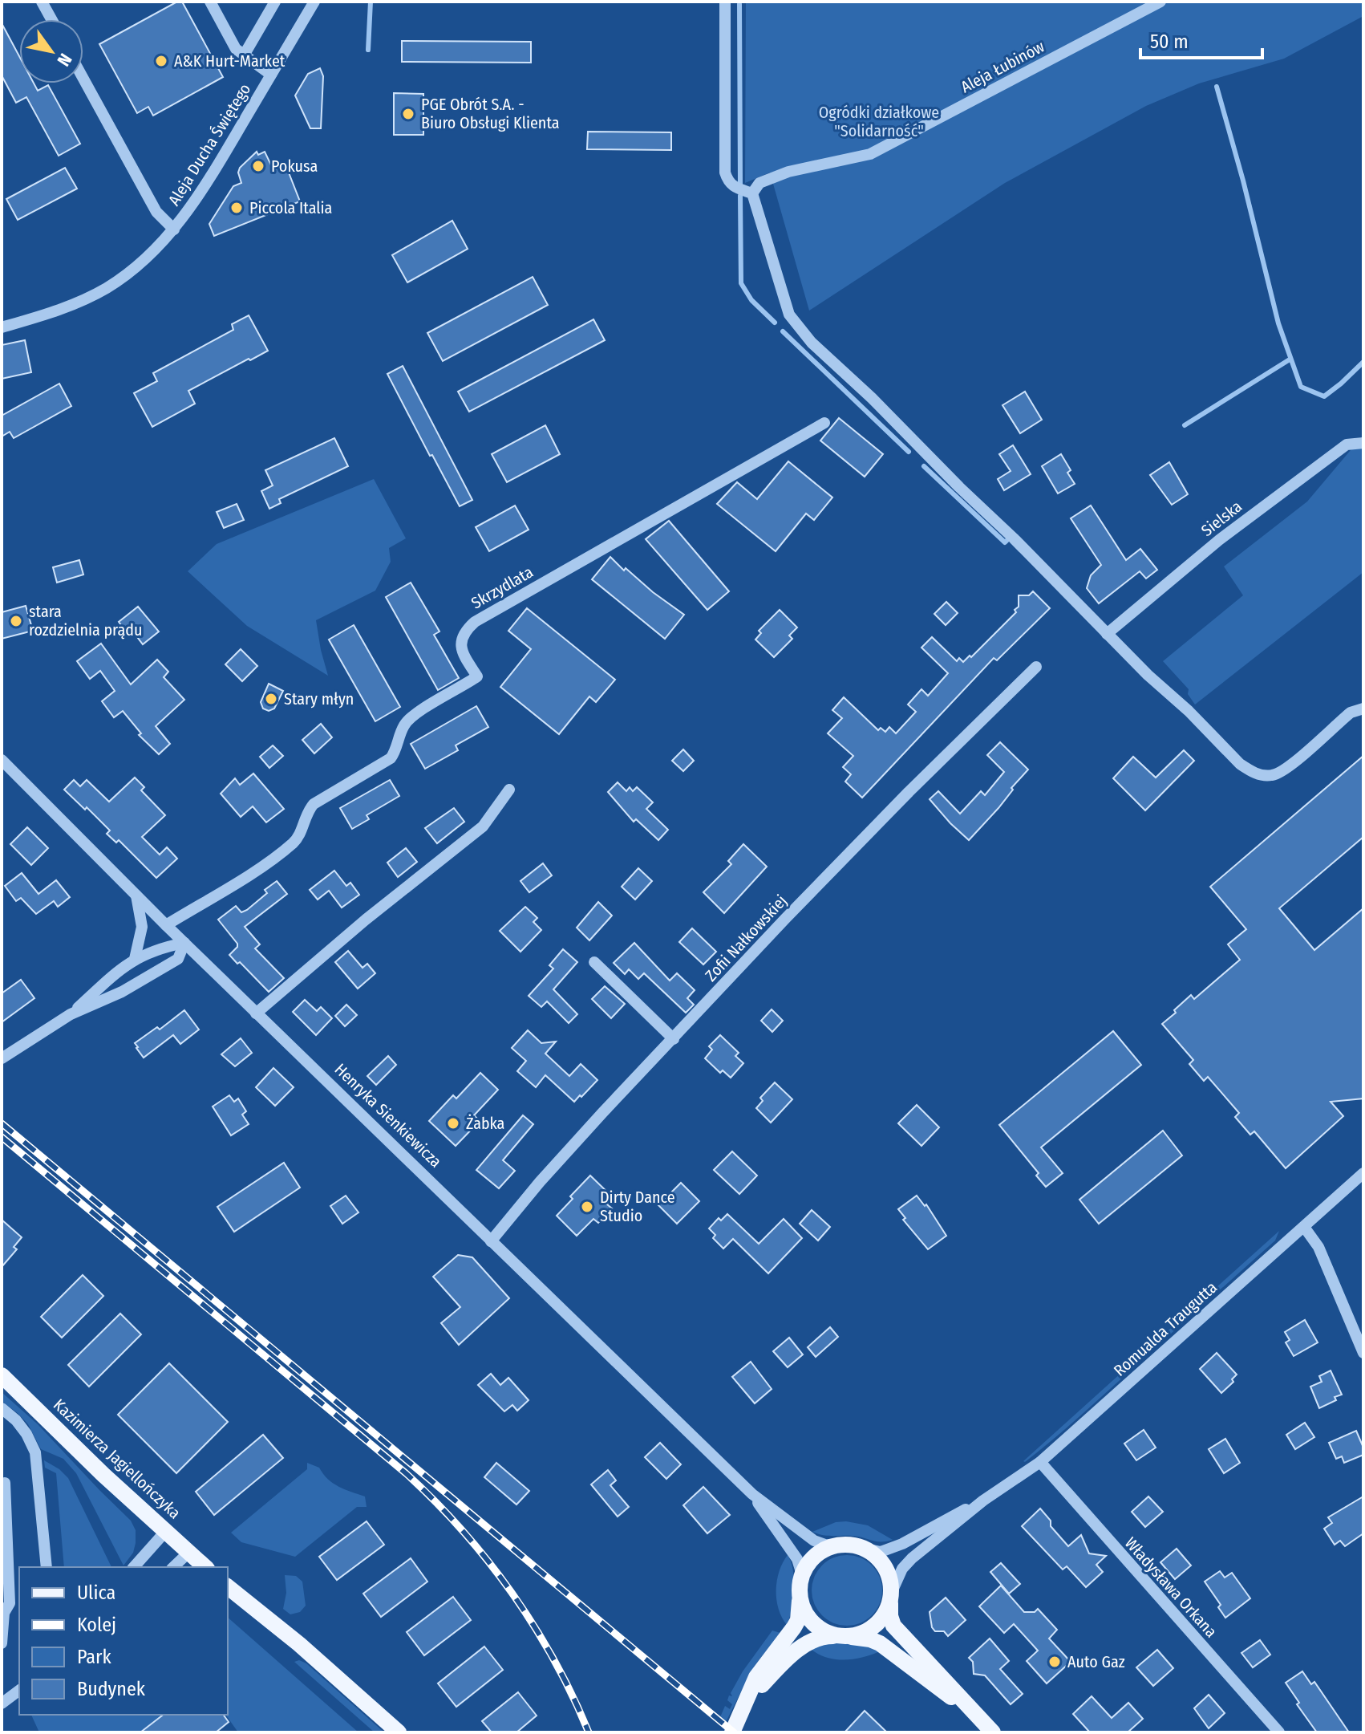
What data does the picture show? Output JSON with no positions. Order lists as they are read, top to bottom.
{
  "streets": {
    "main road": ["Kazimierza Jagiellończyka"],
    "street": [
      "Aleja Łubinów",
      "Aleja Ducha Świętego",
      "Sielska",
      "Skrzydlata",
      "Zofii Nałkowskiej",
      "Henryka Sienkiewicza",
      "Romualda Traugutta",
      "Władysława Orkana"
    ]
  },
  "crossings": [
    ["Skrzydlata", "Henryka Sienkiewicza"],
    ["Zofii Nałkowskiej", "Henryka Sienkiewicza"],
    ["Henryka Sienkiewicza", "Romualda Traugutta"],
    ["Romualda Traugutta", "Władysława Orkana"]
  ],
  "parks": ["Ogródki działkowe \"Solidarność\""],
  "places": [
    "A&K Hurt-Market",
    "PGE Obrót S.A. - Biuro Obsługi Klienta",
    "Pokusa",
    "Piccola Italia",
    "stara rozdzielnia prądu",
    "Stary młyn",
    "Żabka",
    "Dirty Dance Studio",
    "Auto Gaz"
  ],
  "legend": [
    "Ulica",
    "Kolej",
    "Park",
    "Budynek"
  ],
  "scale_bar": "50 m",
  "north": "bottom right"
}
